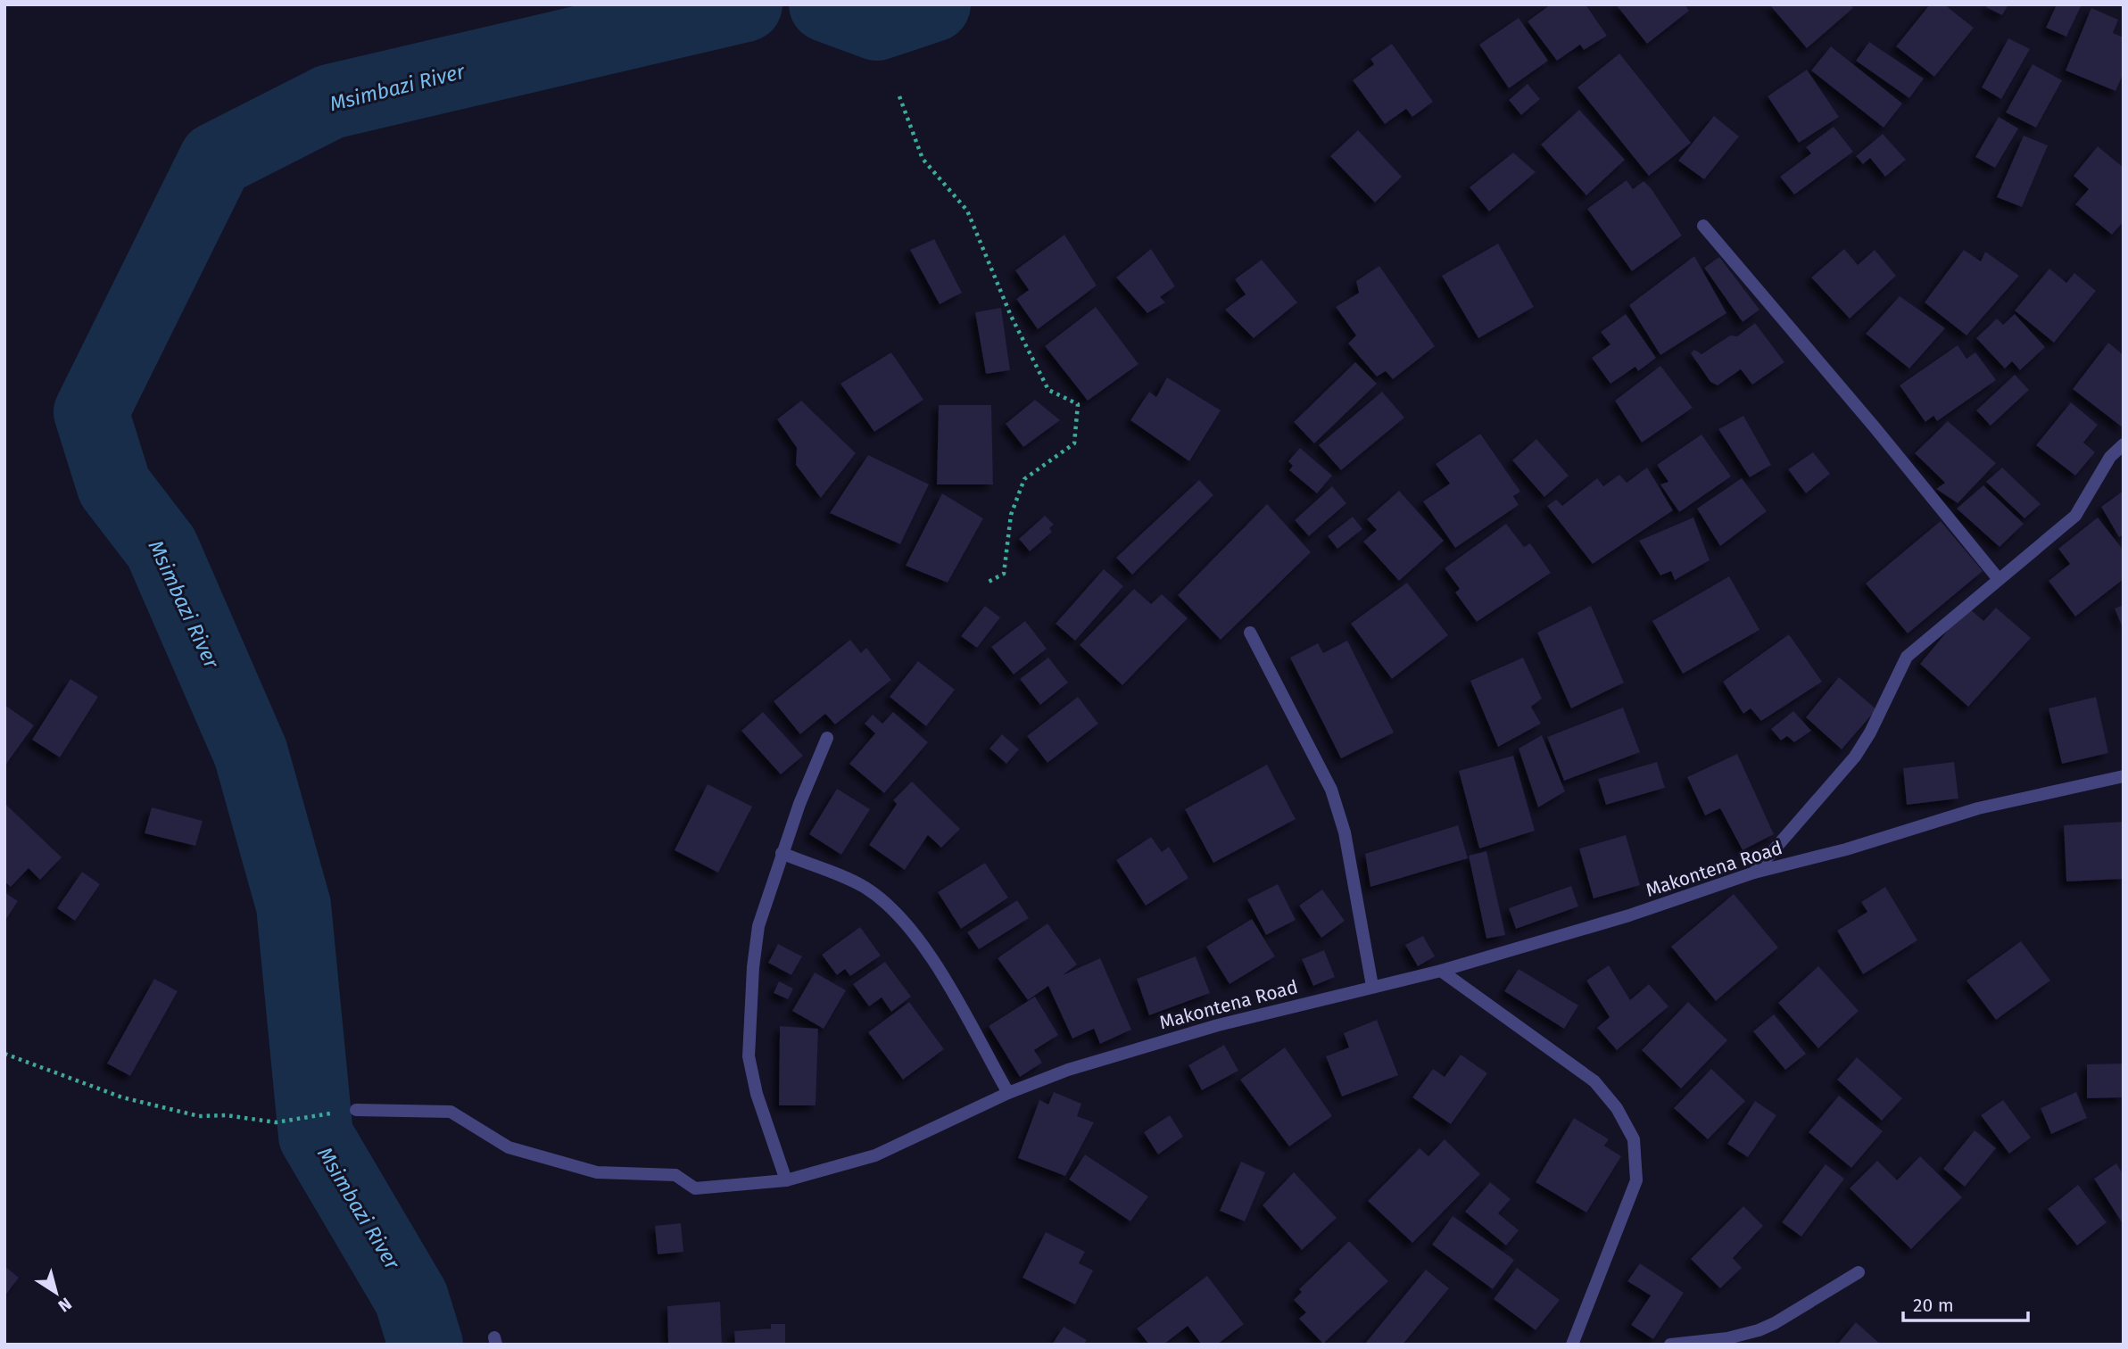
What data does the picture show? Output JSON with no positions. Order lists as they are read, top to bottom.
{
  "streets": {
    "street": ["Makontena Road"]
  },
  "water": ["Msimbazi River"],
  "scale_bar": "20 m",
  "north": "bottom right"
}
